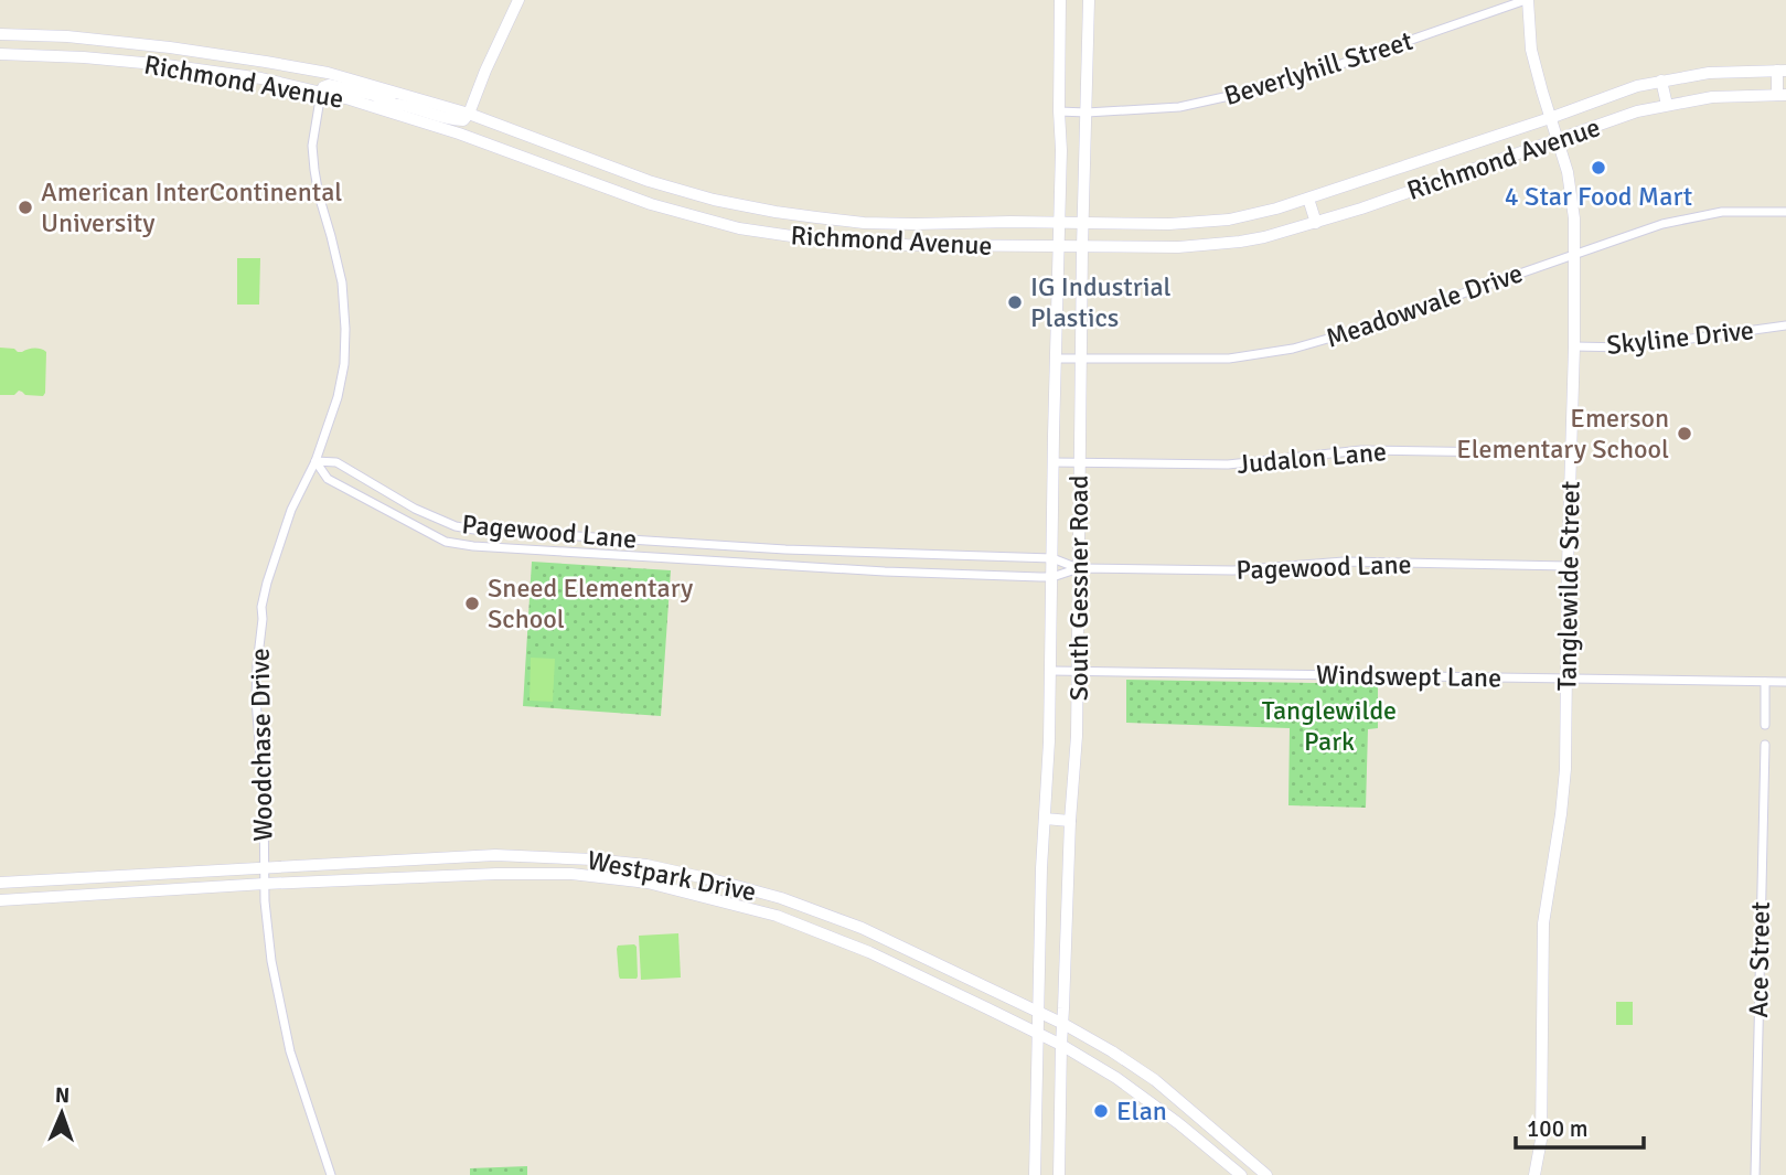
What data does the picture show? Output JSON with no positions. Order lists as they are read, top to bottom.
{
  "streets": {
    "main road": [
      "Richmond Avenue",
      "Tanglewilde Street",
      "South Gessner Road",
      "Westpark Drive"
    ],
    "street": [
      "Beverlyhill Street",
      "Meadowvale Drive",
      "Skyline Drive",
      "Judalon Lane",
      "Pagewood Lane",
      "Windswept Lane",
      "Woodchase Drive",
      "Ace Street"
    ]
  },
  "crossings": [
    ["Beverlyhill Street", "Tanglewilde Street"],
    ["Beverlyhill Street", "South Gessner Road"],
    ["Richmond Avenue", "Tanglewilde Street"],
    ["Richmond Avenue", "South Gessner Road"],
    ["Richmond Avenue", "Woodchase Drive"],
    ["Meadowvale Drive", "Tanglewilde Street"],
    ["Meadowvale Drive", "South Gessner Road"],
    ["Skyline Drive", "Tanglewilde Street"],
    ["Judalon Lane", "Tanglewilde Street"],
    ["Judalon Lane", "South Gessner Road"],
    ["Pagewood Lane", "Tanglewilde Street"],
    ["Pagewood Lane", "South Gessner Road"],
    ["Pagewood Lane", "Woodchase Drive"],
    ["Tanglewilde Street", "Windswept Lane"],
    ["South Gessner Road", "Windswept Lane"],
    ["South Gessner Road", "Westpark Drive"],
    ["Woodchase Drive", "Westpark Drive"]
  ],
  "parks": ["Tanglewilde Park"],
  "places": [
    "4 Star Food Mart",
    "American InterContinental University",
    "IG Industrial Plastics",
    "Emerson Elementary School",
    "Sneed Elementary School",
    "Elan"
  ],
  "scale_bar": "100 m",
  "north": "top"
}
